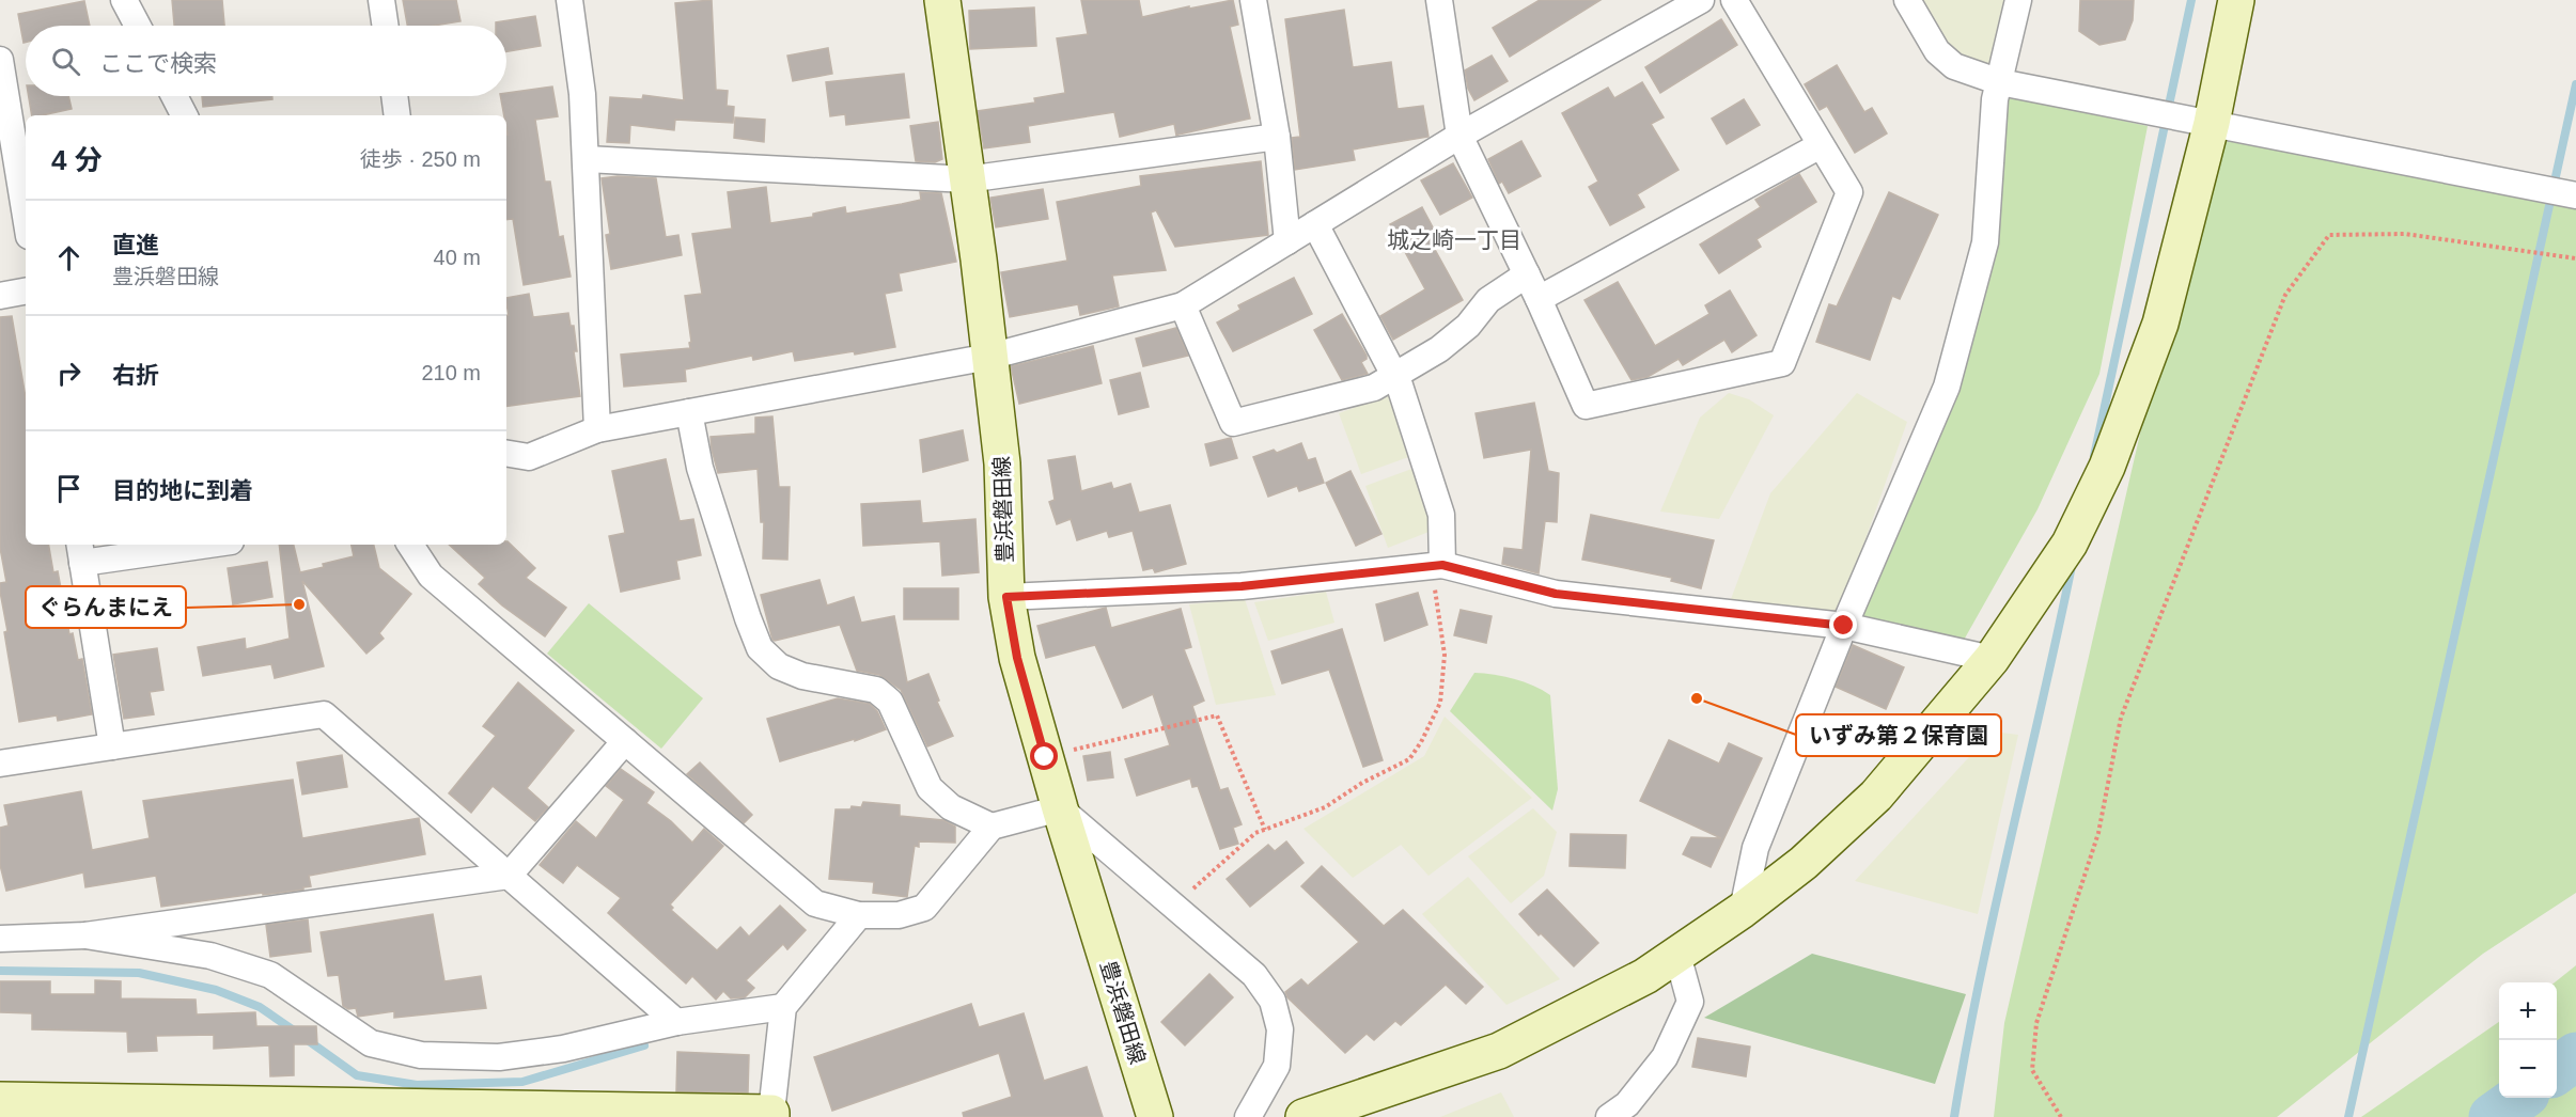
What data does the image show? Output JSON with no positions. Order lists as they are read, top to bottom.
{
  "streets": {
    "street": ["豊浜磐田線"]
  },
  "districts": ["城之崎一丁目"],
  "places": ["ぐらんまにえ", "いずみ第２保育園"],
  "page": {
    "search": "ここで検索",
    "heading": ["4 分", "徒歩 · 250 m"],
    "list": [
      ["直進", "豊浜磐田線", "40 m"],
      ["右折", "210 m"],
      "目的地に到着"
    ],
    "map_buttons": ["+", "−"]
  }
}
